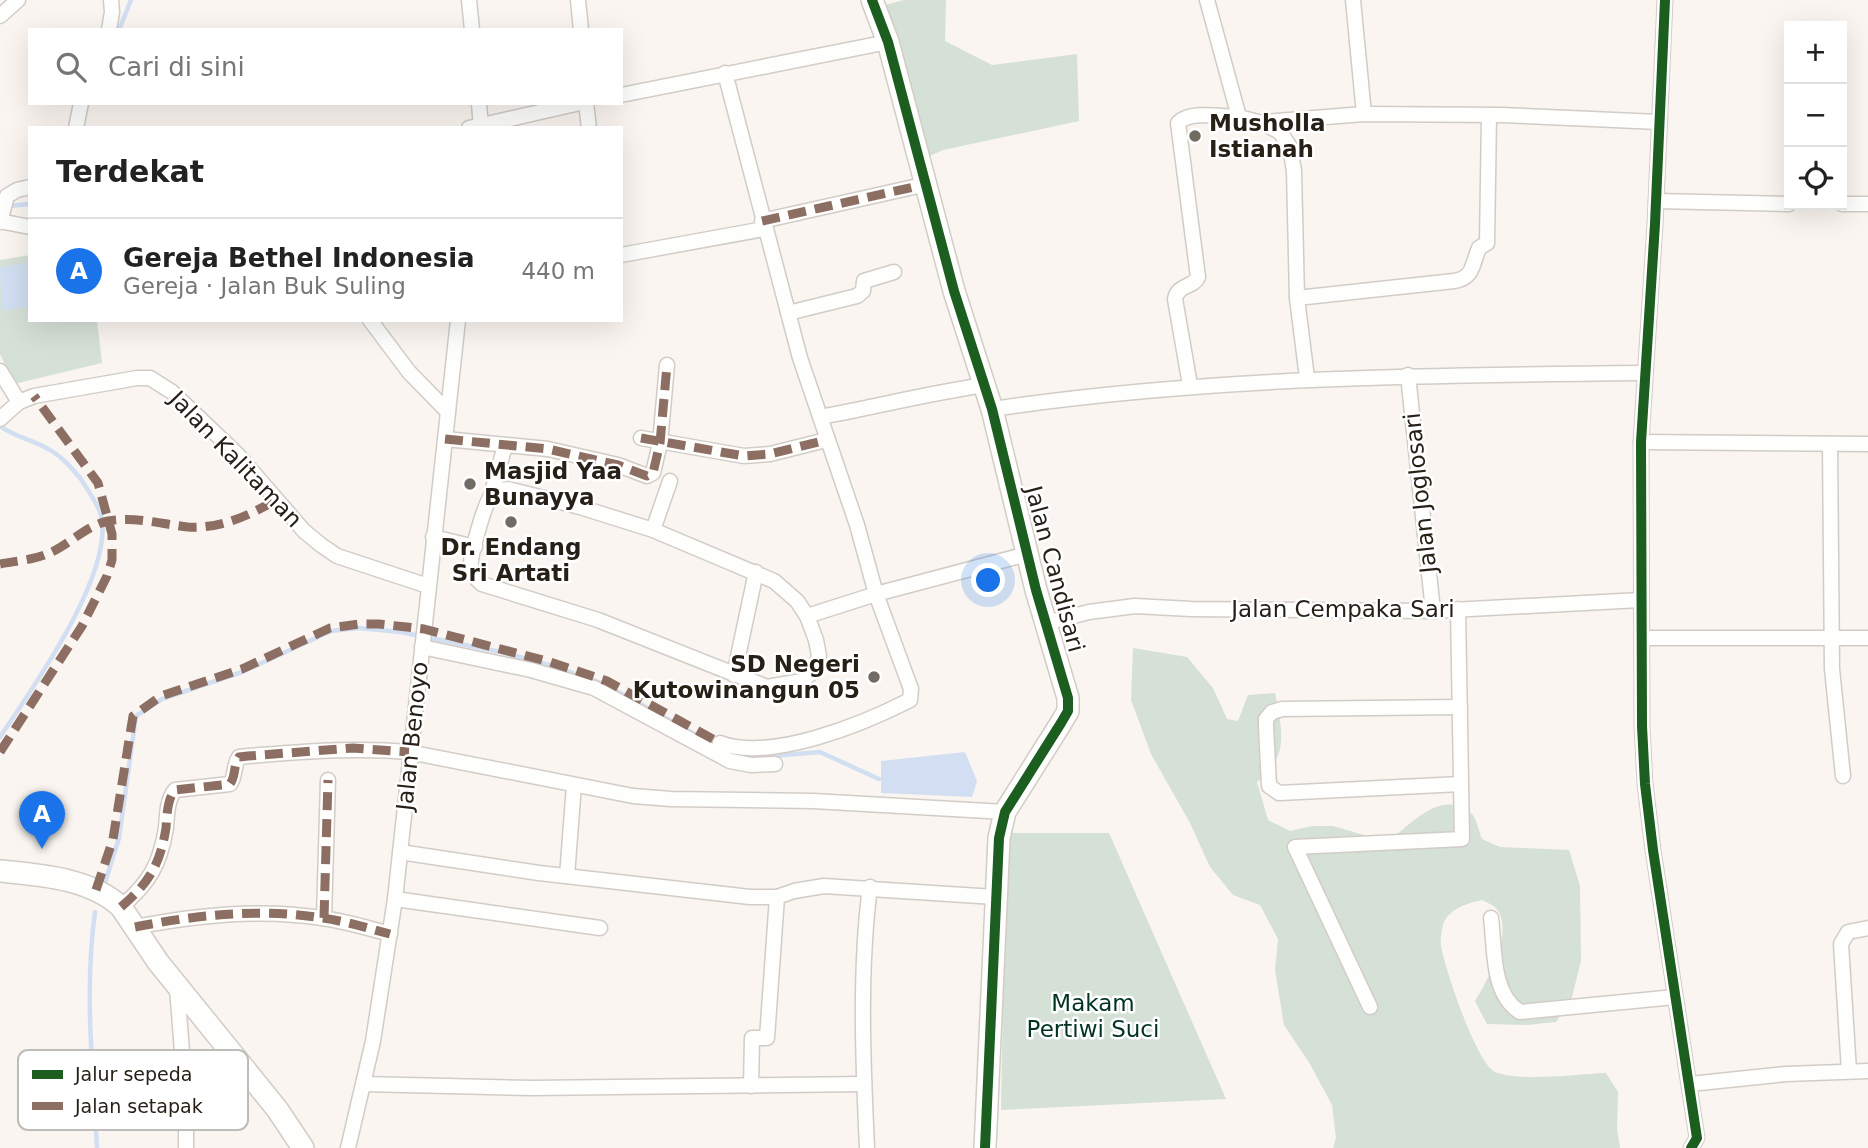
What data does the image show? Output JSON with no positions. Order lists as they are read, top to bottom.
{
  "streets": {
    "street": [
      "Jalan Kalitaman",
      "Jalan Joglosari",
      "Jalan Candisari",
      "Jalan Cempaka Sari",
      "Jalan Benoyo"
    ]
  },
  "crossings": [
    ["Jalan Kalitaman", "Jalan Benoyo"],
    ["Jalan Joglosari", "Jalan Cempaka Sari"],
    ["Jalan Candisari", "Jalan Cempaka Sari"]
  ],
  "parks": ["Makam Pertiwi Suci"],
  "places": [
    "Musholla Istianah",
    "Masjid Yaa Bunayya",
    "Dr. Endang Sri Artati",
    "SD Negeri Kutowinangun 05"
  ],
  "legend": ["Jalur sepeda", "Jalan setapak"],
  "page": {
    "map_buttons": ["+", "−"],
    "search": "Cari di sini",
    "heading": "Terdekat",
    "list": [
      {
        "mark": "A",
        "name": "Gereja Bethel Indonesia",
        "note": "Gereja · Jalan Buk Suling",
        "value": "440 m"
      }
    ],
    "pins": "A"
  }
}
